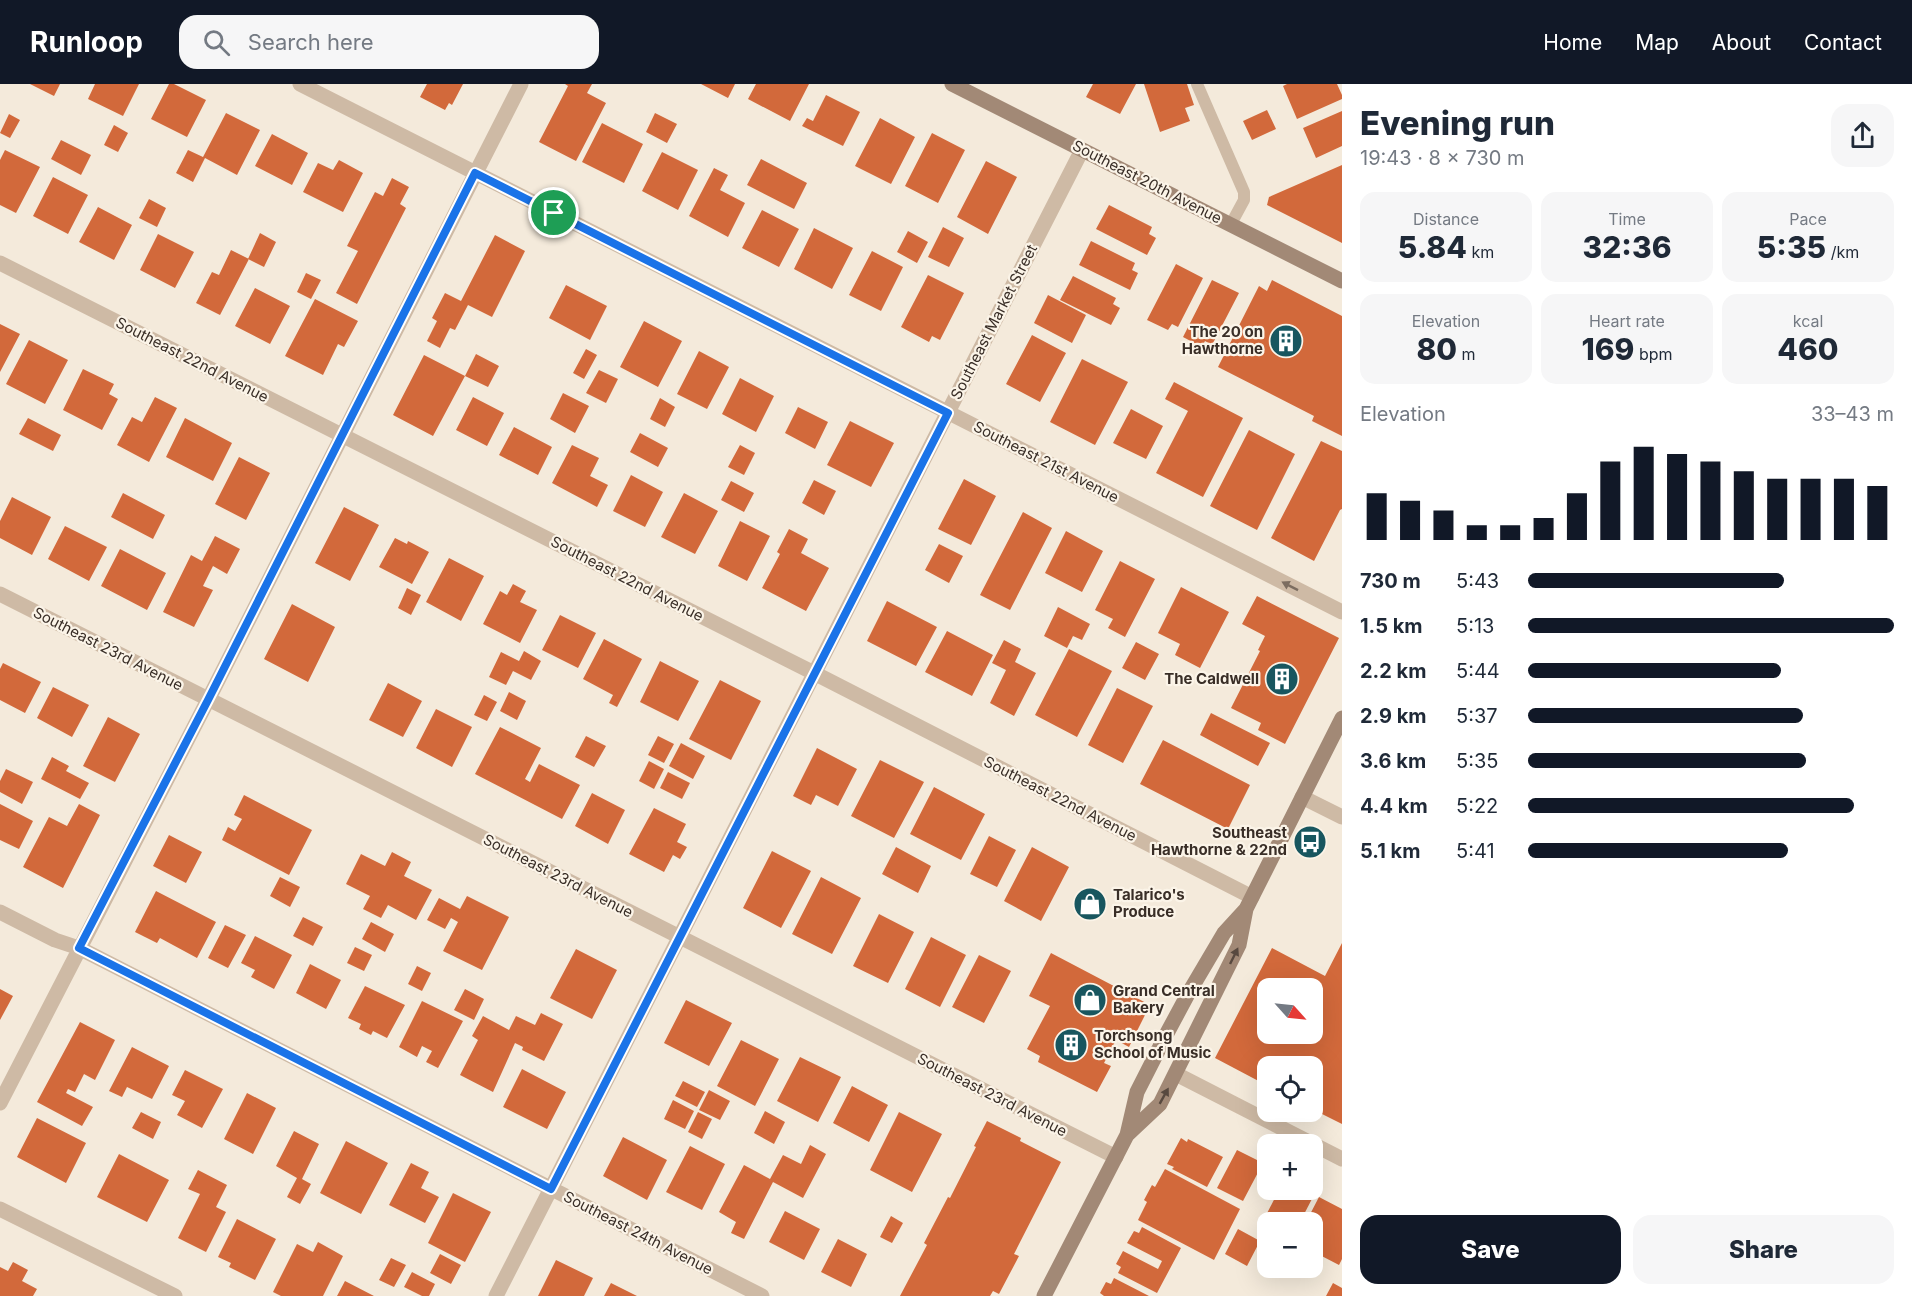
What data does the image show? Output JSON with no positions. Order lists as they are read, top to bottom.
{
  "streets": {
    "main road": ["Southeast 20th Avenue"],
    "street": [
      "Southeast Market Street",
      "Southeast 22nd Avenue",
      "Southeast 21st Avenue",
      "Southeast 23rd Avenue",
      "Southeast 24th Avenue"
    ]
  },
  "crossings": [
    ["Southeast 20th Avenue", "Southeast Market Street"],
    ["Southeast Market Street", "Southeast 22nd Avenue"],
    ["Southeast Market Street", "Southeast 21st Avenue"],
    ["Southeast Market Street", "Southeast 23rd Avenue"],
    ["Southeast Market Street", "Southeast 24th Avenue"]
  ],
  "one_way": ["Southeast 21st Avenue"],
  "places": {
    "building": ["The 20 on Hawthorne", "The Caldwell", "Torchsong School of Music"],
    "bus stop": ["Southeast Hawthorne & 22nd"],
    "shop": ["Talarico's Produce", "Grand Central Bakery"]
  },
  "north": "bottom right",
  "page": {
    "header": "Runloop",
    "search": "Search here",
    "nav": [
      "Home",
      "Map",
      "About",
      "Contact"
    ],
    "heading": ["Evening run", "19:43 · 8 × 730 m"],
    "stats": [
      ["Distance", "5.84 km"],
      ["Time", "32:36"],
      ["Pace", "5:35 /km"],
      ["Elevation", "80 m"],
      ["Heart rate", "169 bpm"],
      ["kcal", "460"]
    ],
    "chart": ["Elevation", "33–43 m"],
    "list": [
      {
        "name": "730 m",
        "note": "5:43"
      },
      {
        "name": "1.5 km",
        "note": "5:13"
      },
      {
        "name": "2.2 km",
        "note": "5:44"
      },
      {
        "name": "2.9 km",
        "note": "5:37"
      },
      {
        "name": "3.6 km",
        "note": "5:35"
      },
      {
        "name": "4.4 km",
        "note": "5:22"
      },
      {
        "name": "5.1 km",
        "note": "5:41"
      }
    ],
    "map_buttons": ["+", "−"],
    "buttons": ["Save", "Share"]
  }
}
